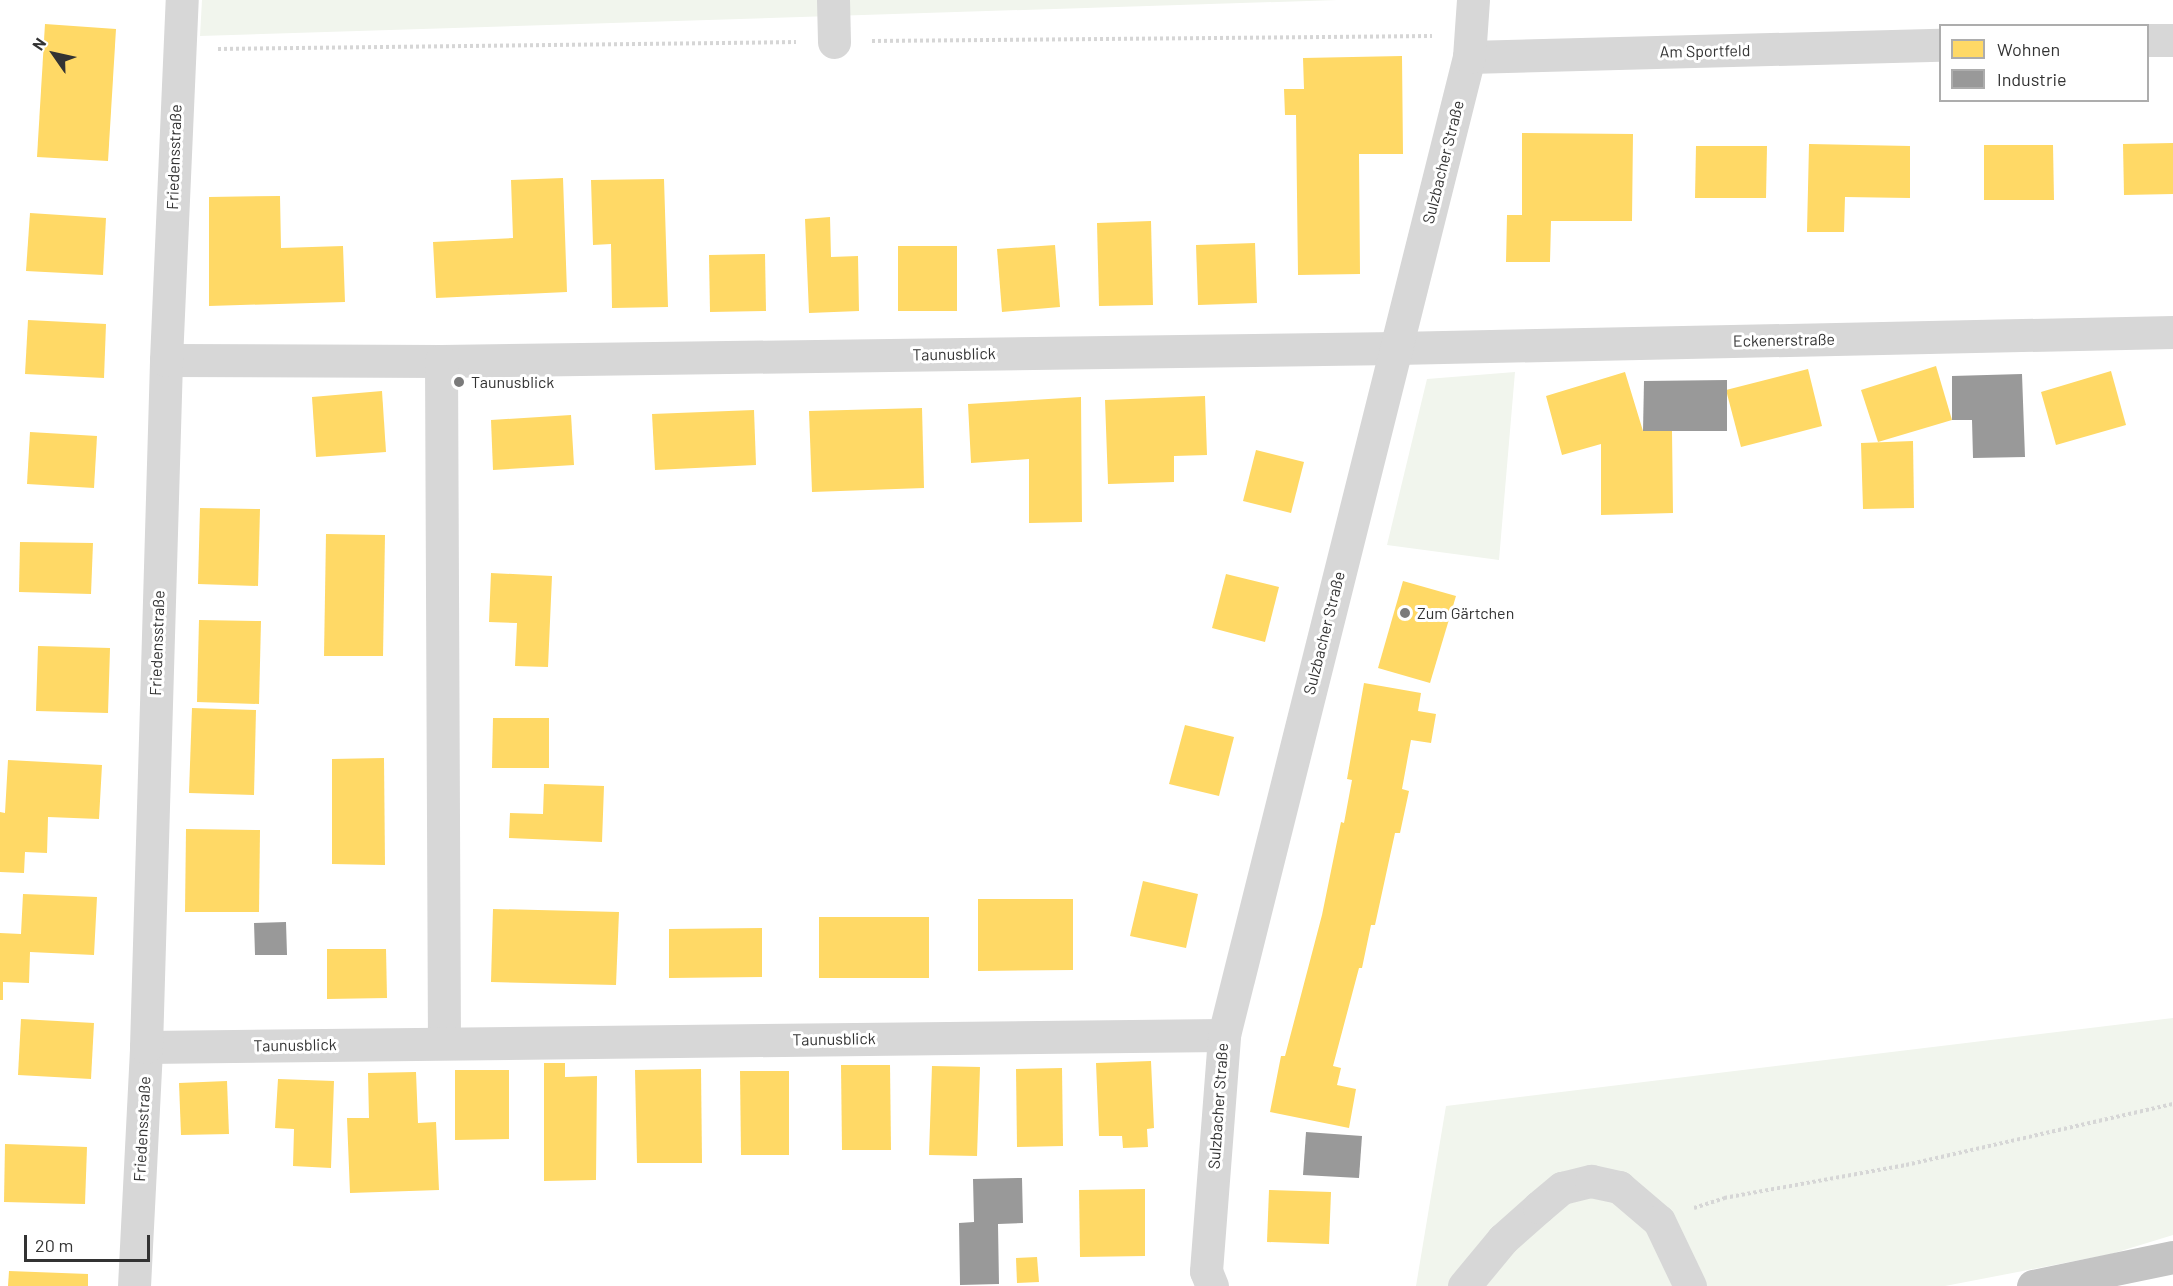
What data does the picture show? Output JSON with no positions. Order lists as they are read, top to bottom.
{
  "streets": {
    "street": [
      "Am Sportfeld",
      "Friedensstraße",
      "Sulzbacher Straße",
      "Eckenerstraße",
      "Taunusblick"
    ]
  },
  "crossings": [
    ["Am Sportfeld", "Sulzbacher Straße"],
    ["Friedensstraße", "Taunusblick"],
    ["Sulzbacher Straße", "Eckenerstraße"],
    ["Sulzbacher Straße", "Taunusblick"],
    ["Eckenerstraße", "Taunusblick"]
  ],
  "places": ["Taunusblick", "Zum Gärtchen"],
  "legend": ["Wohnen", "Industrie"],
  "scale_bar": "20 m",
  "north": "top left"
}
